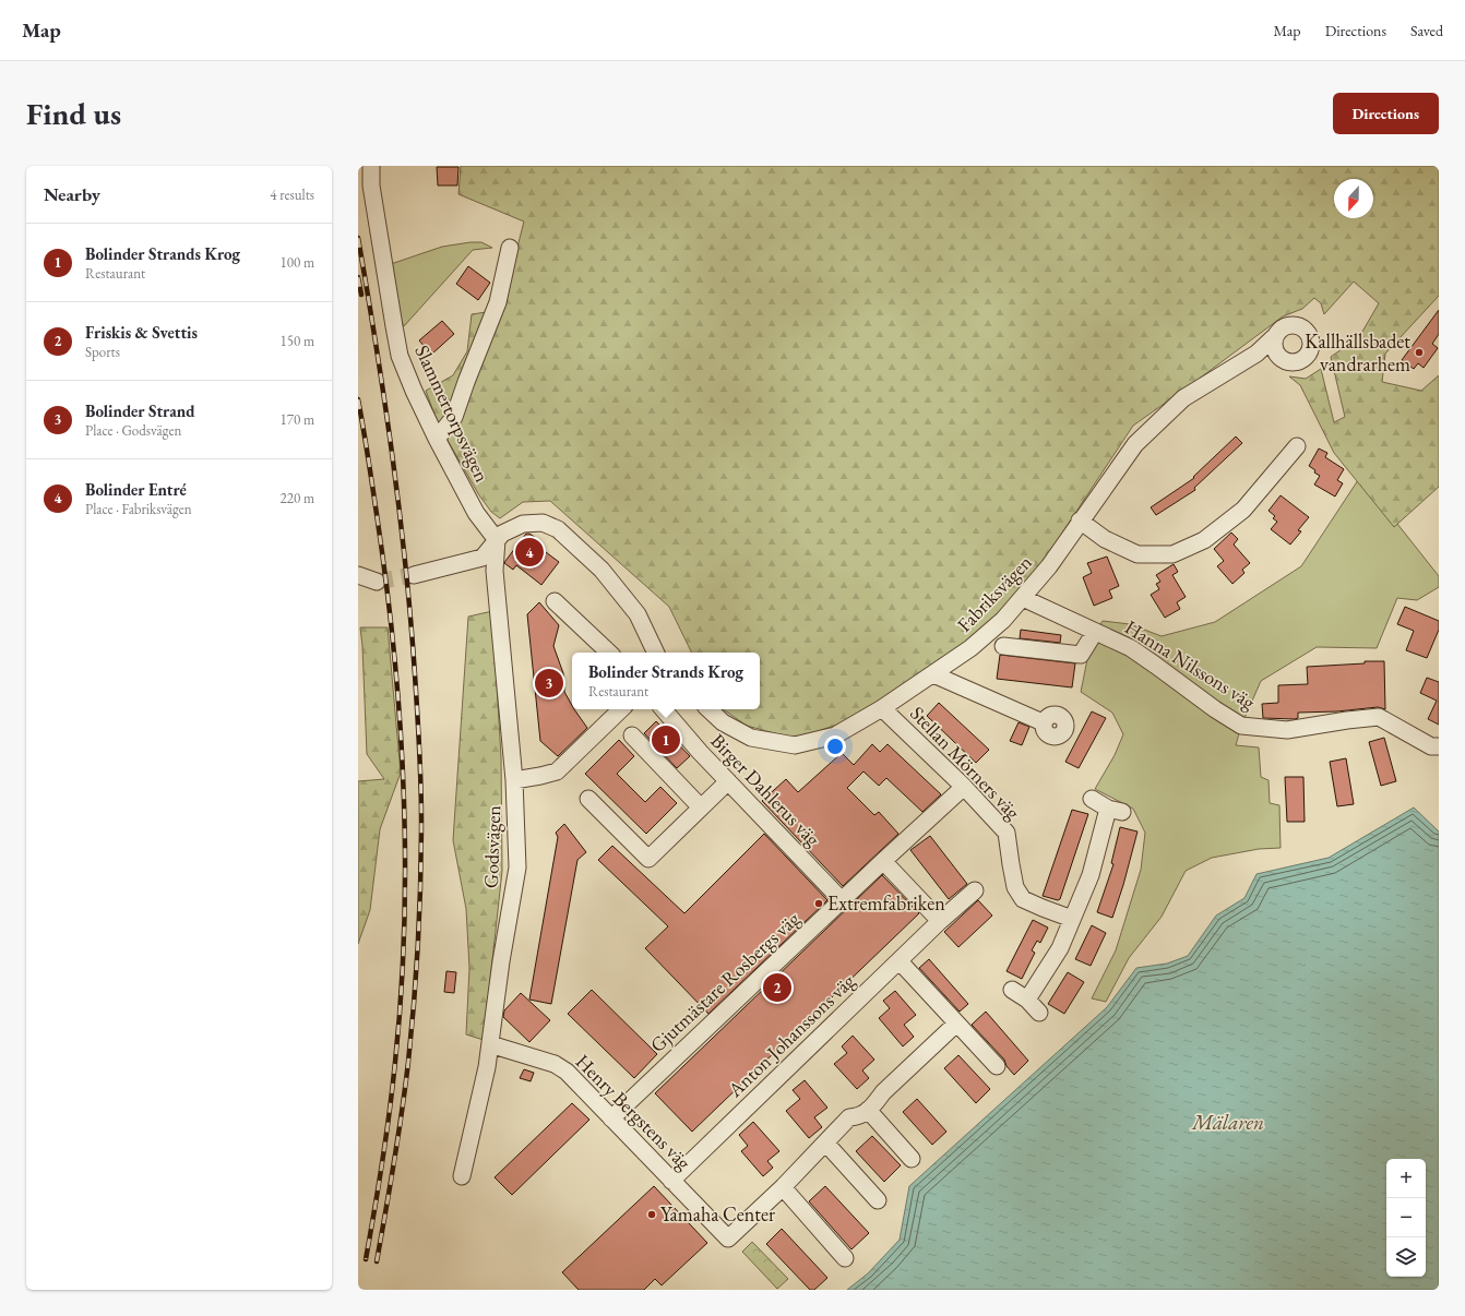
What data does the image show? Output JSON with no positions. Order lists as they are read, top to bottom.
{
  "streets": {
    "street": [
      "Slammertorpsvägen",
      "Fabriksvägen",
      "Hanna Nilssons väg",
      "Stellan Mörners väg",
      "Birger Dahlerus väg",
      "Godsvägen",
      "Gjutmästare Rosbergs väg",
      "Anton Johanssons väg",
      "Henry Bergstens väg"
    ]
  },
  "crossings": [
    ["Slammertorpsvägen", "Godsvägen"],
    ["Fabriksvägen", "Hanna Nilssons väg"],
    ["Fabriksvägen", "Stellan Mörners väg"],
    ["Stellan Mörners väg", "Gjutmästare Rosbergs väg"],
    ["Birger Dahlerus väg", "Gjutmästare Rosbergs väg"],
    ["Godsvägen", "Henry Bergstens väg"],
    ["Gjutmästare Rosbergs väg", "Henry Bergstens väg"],
    ["Anton Johanssons väg", "Henry Bergstens väg"]
  ],
  "water": ["Mälaren"],
  "places": ["Kallhällsbadet vandrarhem", "Extremfabriken", "Yamaha Center"],
  "north": "bottom",
  "page": {
    "header": "Map",
    "nav": ["Map", "Directions", "Saved"],
    "buttons": "Directions",
    "title": "Find us",
    "heading": ["Nearby", "4 results"],
    "list": [
      {
        "mark": "1",
        "name": "Bolinder Strands Krog",
        "note": "Restaurant",
        "value": "100 m"
      },
      {
        "mark": "2",
        "name": "Friskis & Svettis",
        "note": "Sports",
        "value": "150 m"
      },
      {
        "mark": "3",
        "name": "Bolinder Strand",
        "note": "Place · Godsvägen",
        "value": "170 m"
      },
      {
        "mark": "4",
        "name": "Bolinder Entré",
        "note": "Place · Fabriksvägen",
        "value": "220 m"
      }
    ],
    "pins": [
      "4",
      "3",
      "1",
      "2"
    ],
    "popup": ["Bolinder Strands Krog", "Restaurant"],
    "map_buttons": ["+", "−"]
  }
}
